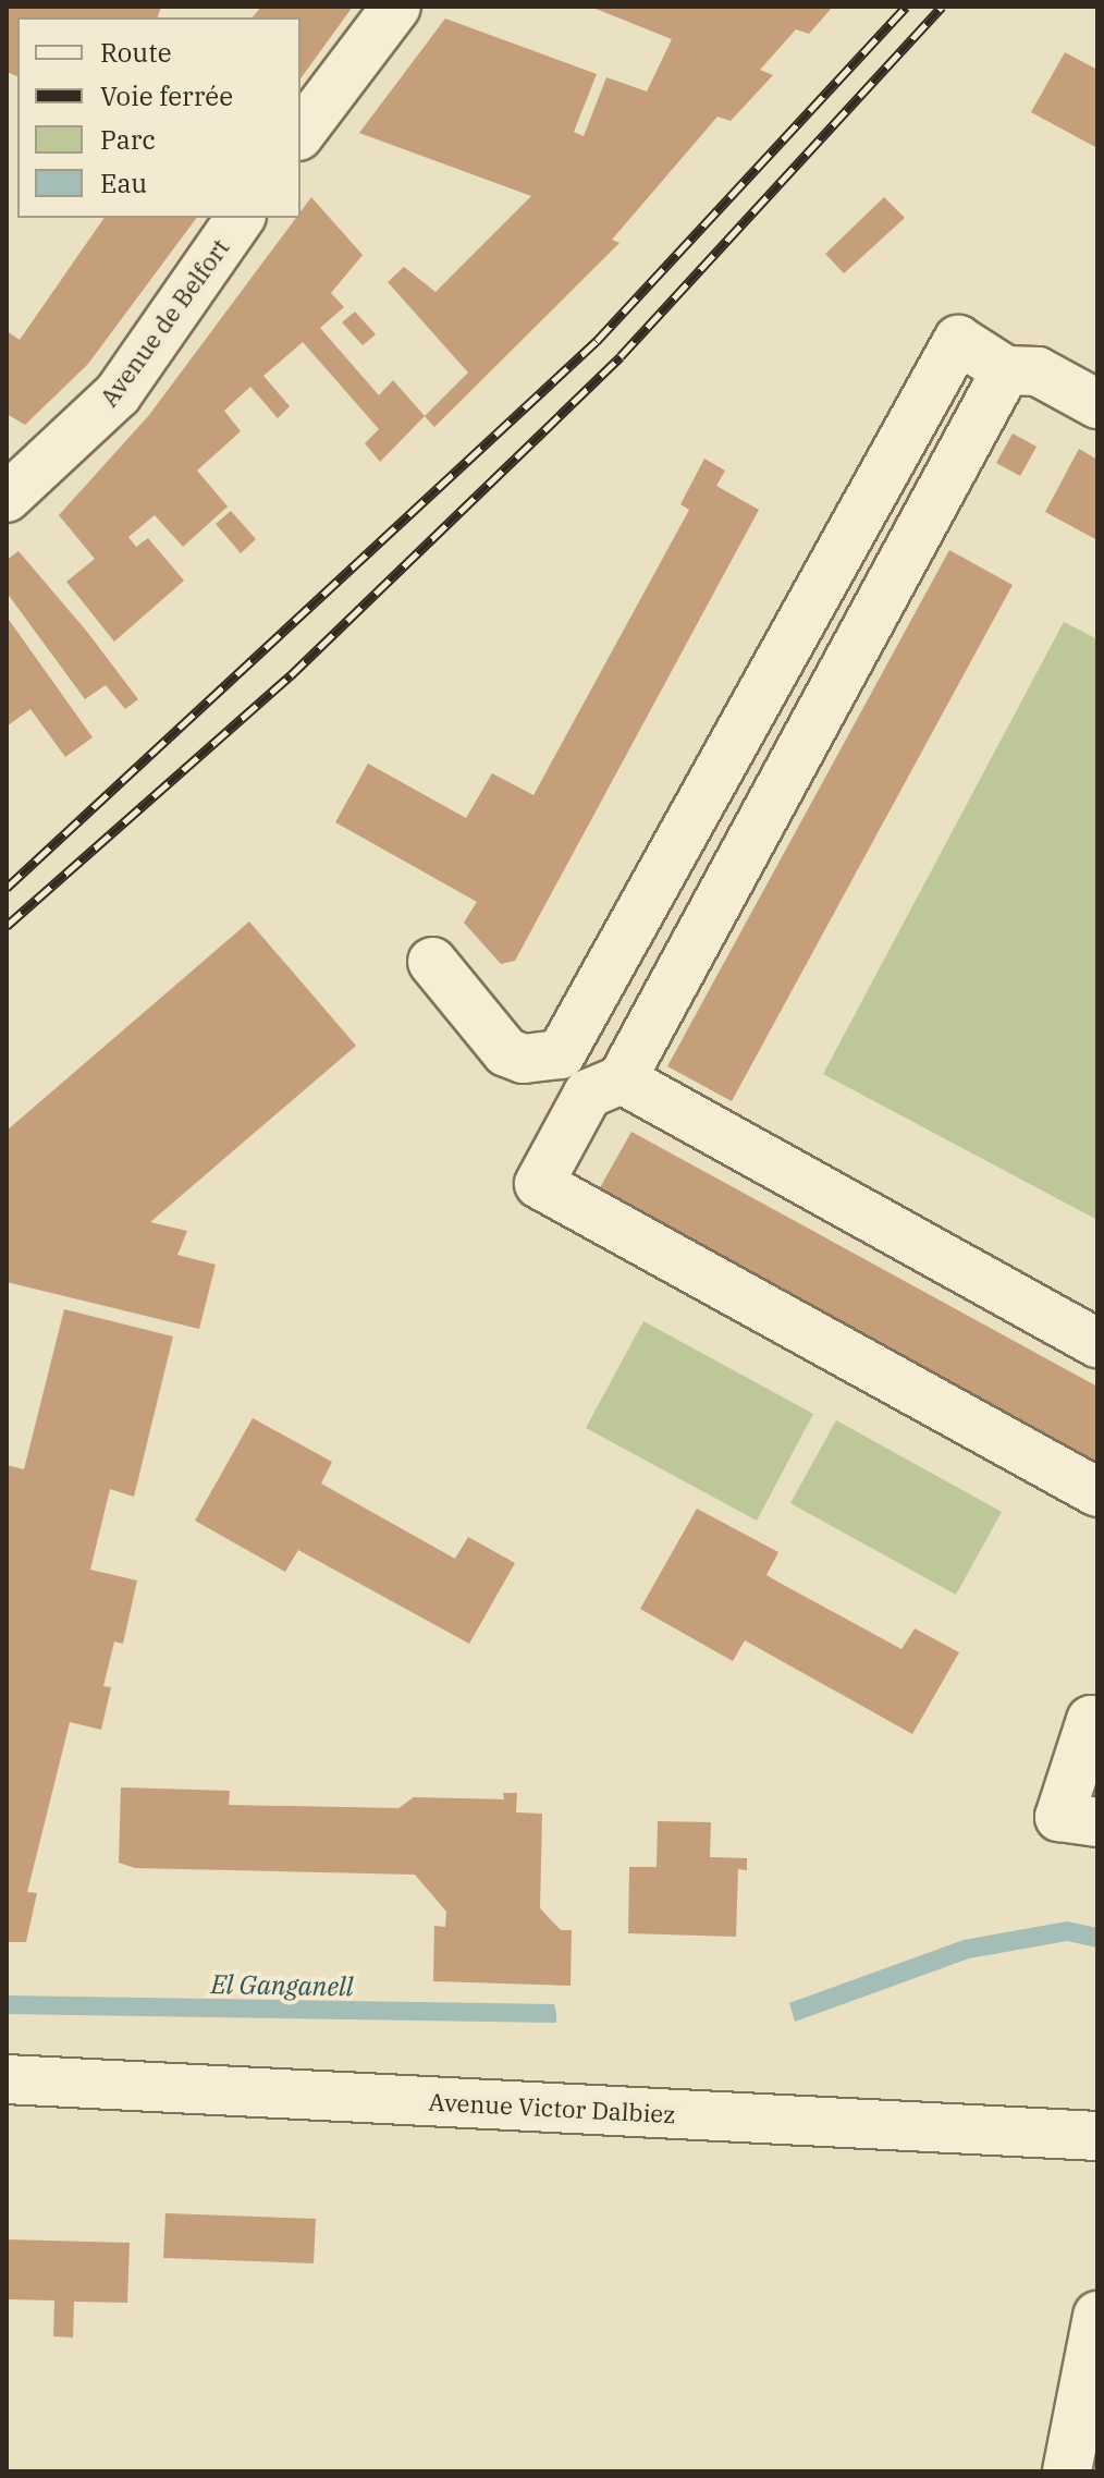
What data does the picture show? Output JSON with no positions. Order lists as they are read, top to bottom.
{
  "streets": {
    "street": ["Avenue de Belfort", "Avenue Victor Dalbiez"]
  },
  "water": ["El Ganganell"],
  "legend": [
    "Route",
    "Voie ferrée",
    "Parc",
    "Eau"
  ]
}
